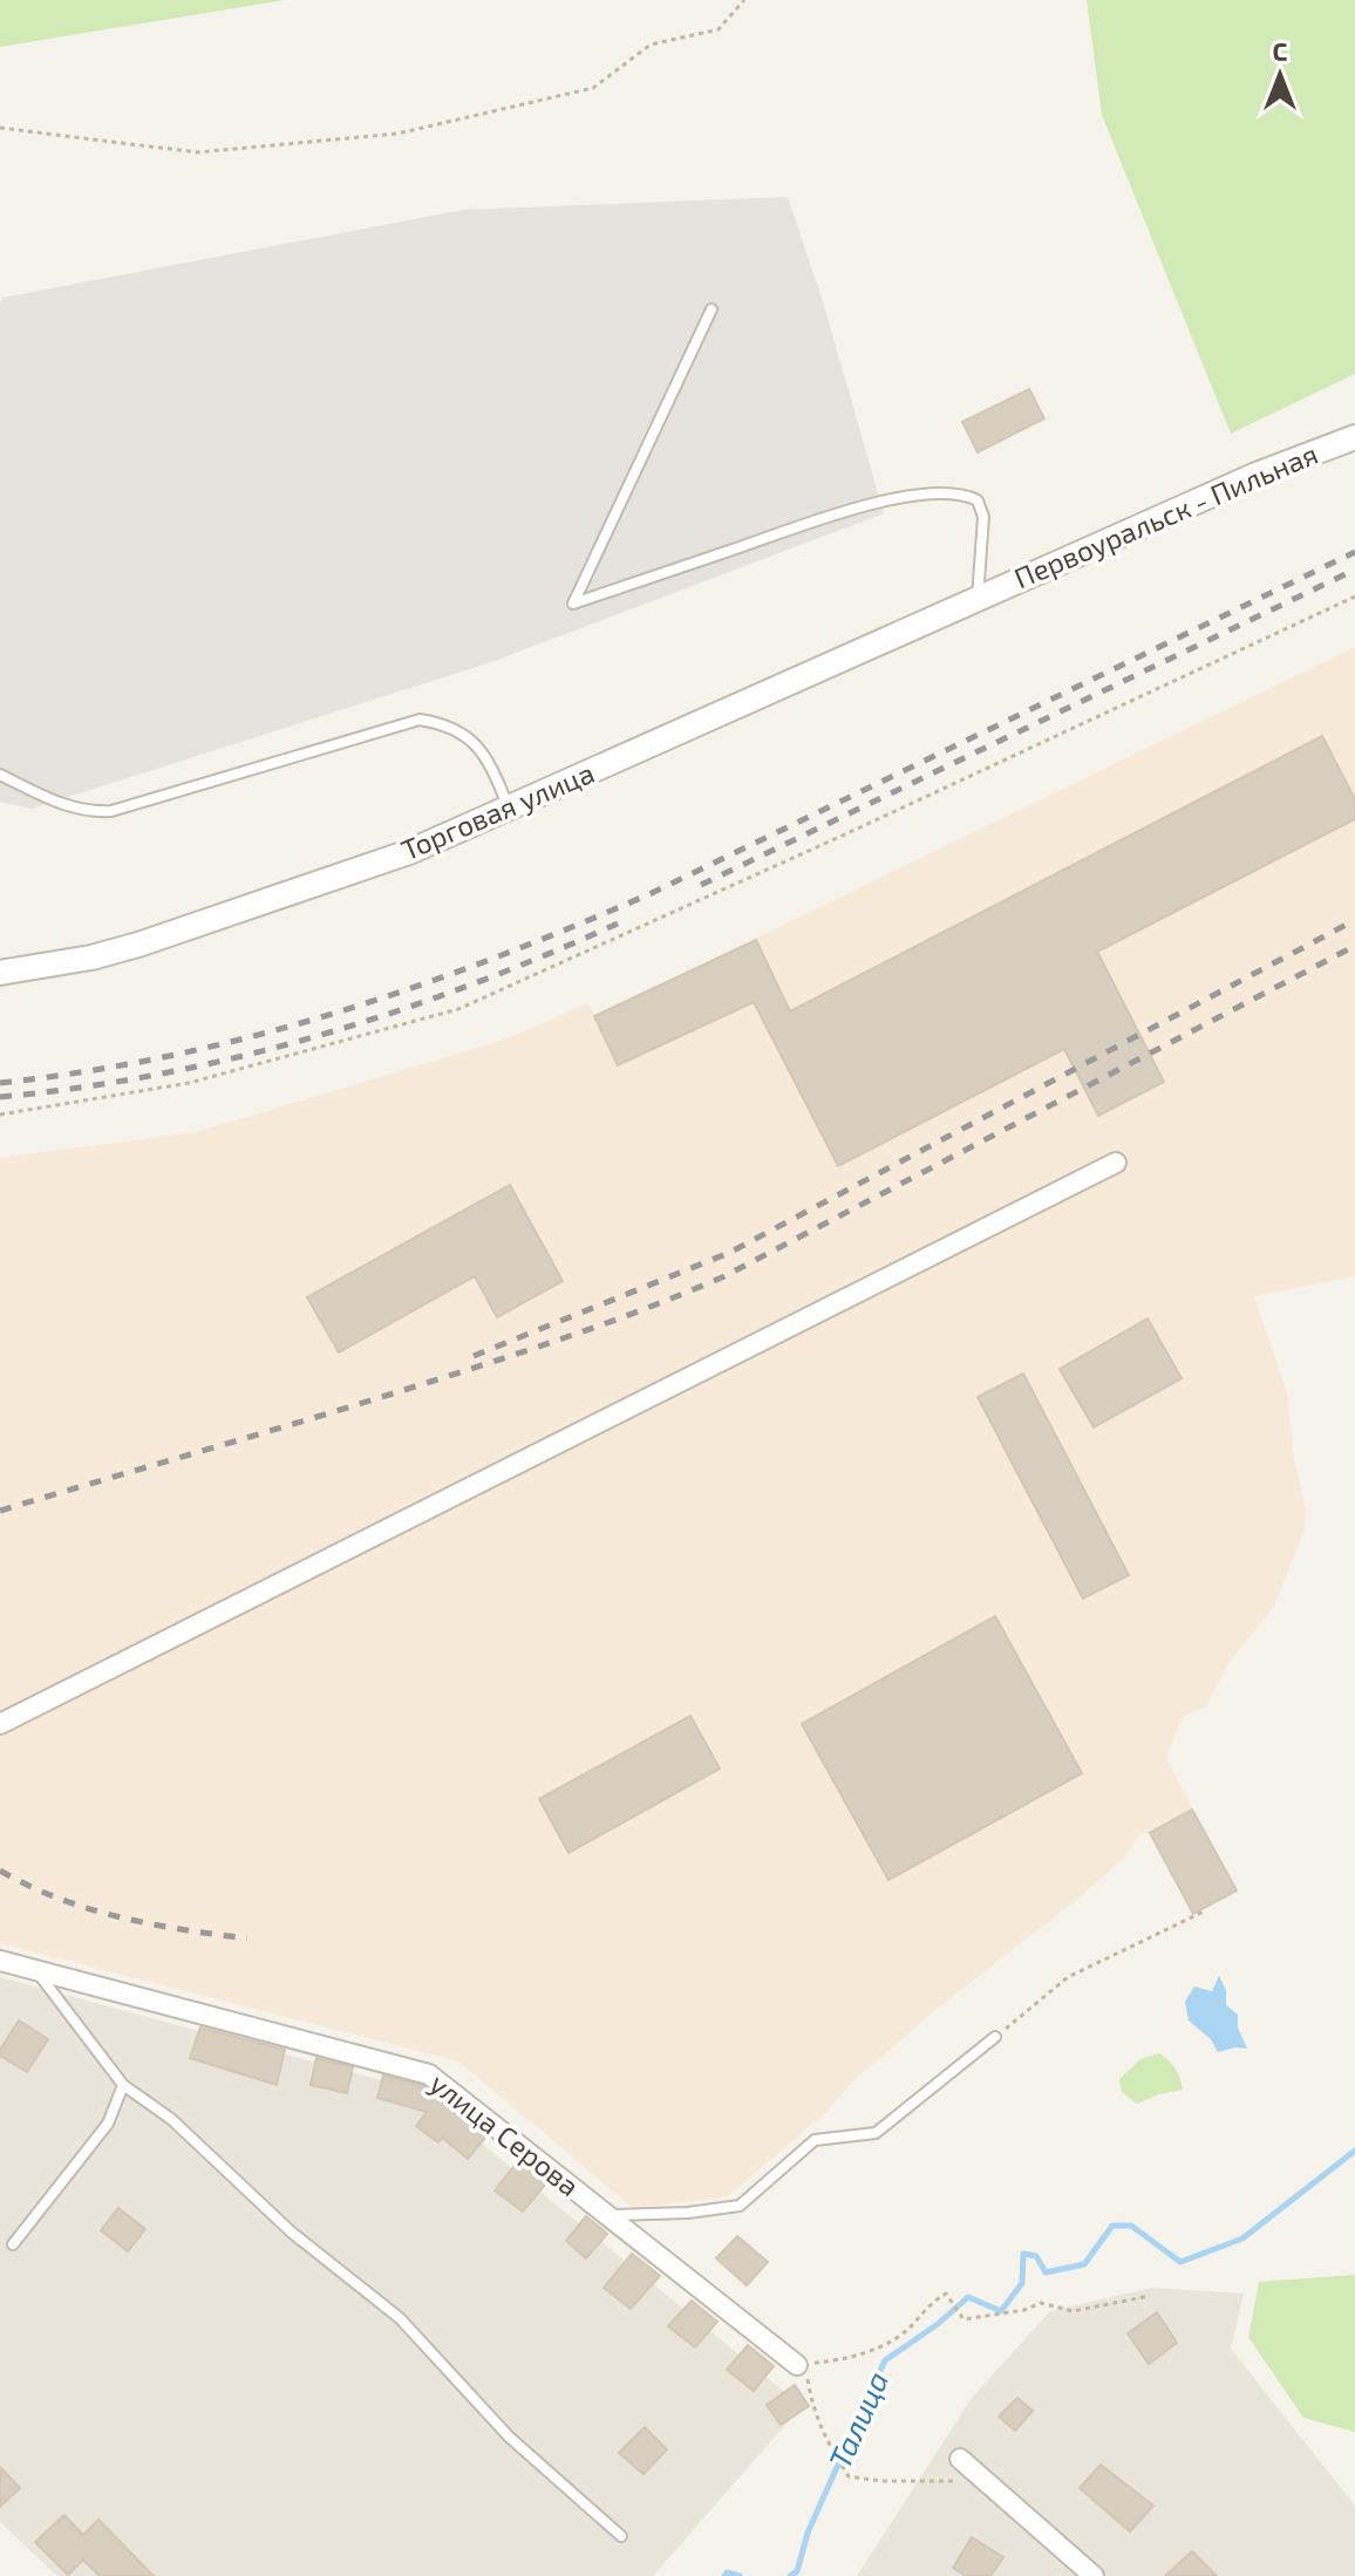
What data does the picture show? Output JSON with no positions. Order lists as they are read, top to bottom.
{
  "streets": {
    "street": ["Первоуральск - Пильная", "Торговая улица", "улица Серова"]
  },
  "crossings": [
    ["Первоуральск - Пильная", "Торговая улица"]
  ],
  "water": ["Талица"],
  "north": "top"
}
